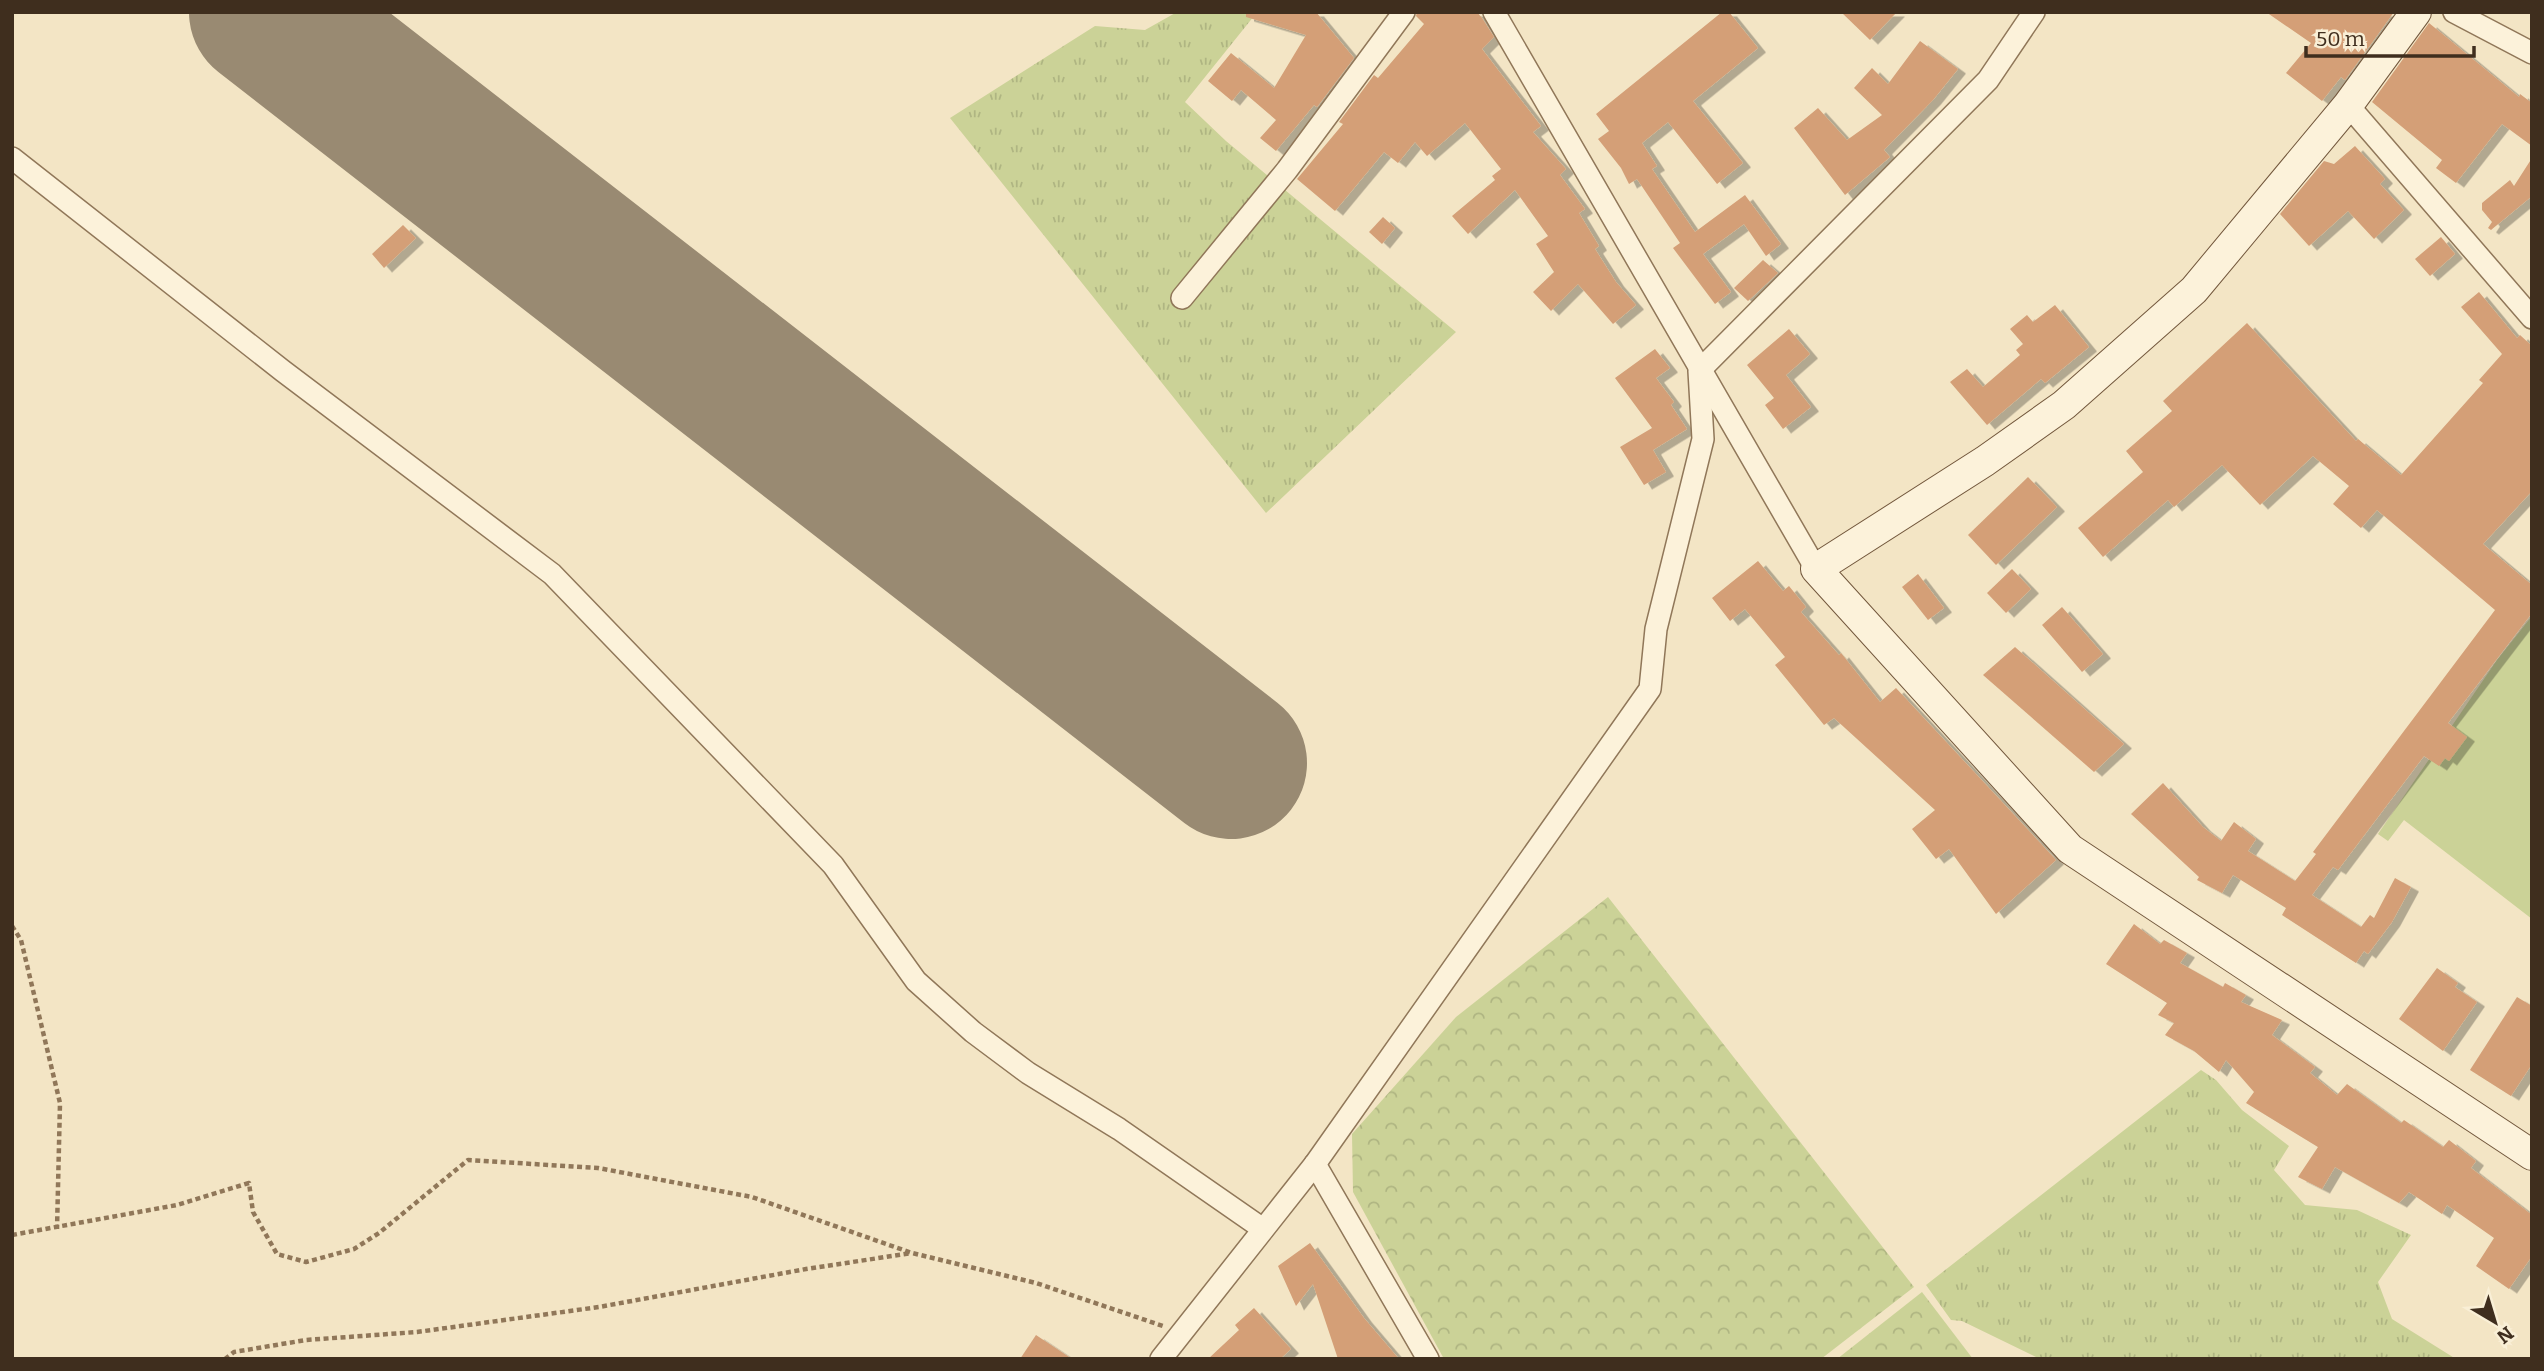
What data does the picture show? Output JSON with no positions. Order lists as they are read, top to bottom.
{
  "scale_bar": "50 m",
  "north": "bottom right"
}
